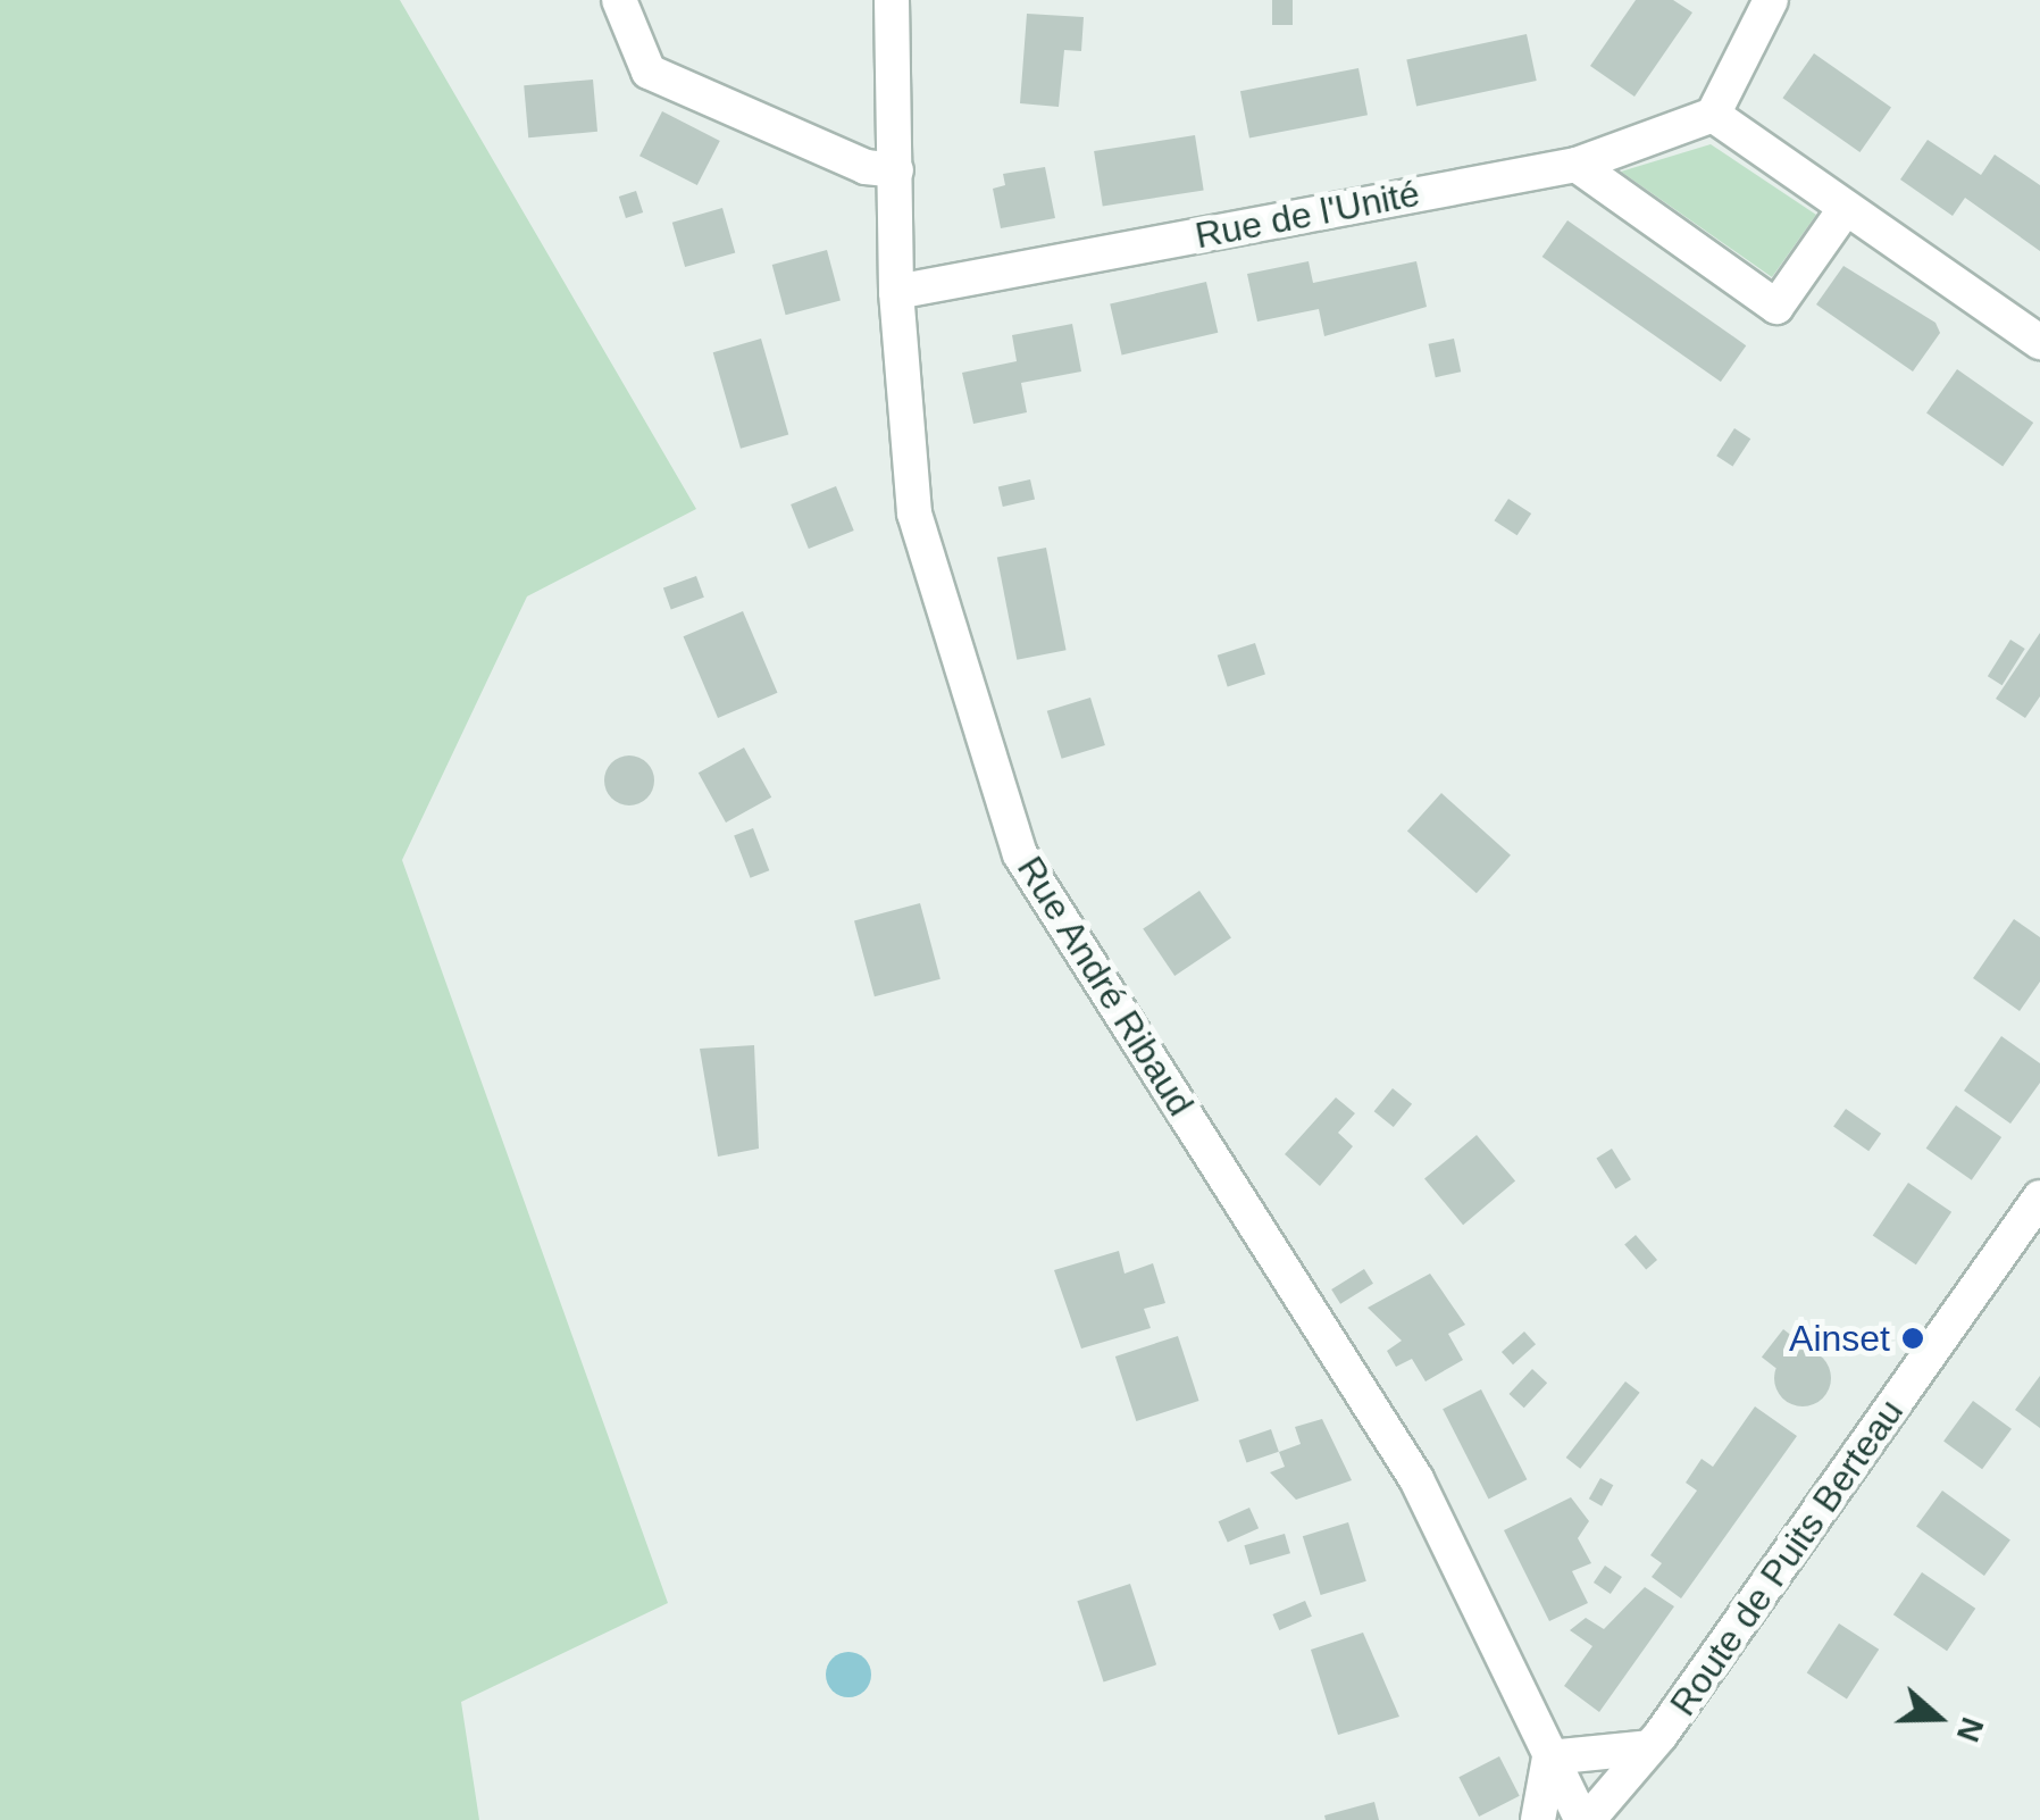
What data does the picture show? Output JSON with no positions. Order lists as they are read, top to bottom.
{
  "streets": {
    "street": ["Rue de l'Unité", "Rue André Ribaud", "Route de Puits Berteau"]
  },
  "crossings": [
    ["Rue de l'Unité", "Rue André Ribaud"],
    ["Rue André Ribaud", "Route de Puits Berteau"]
  ],
  "places": ["Ainset"],
  "north": "right"
}
